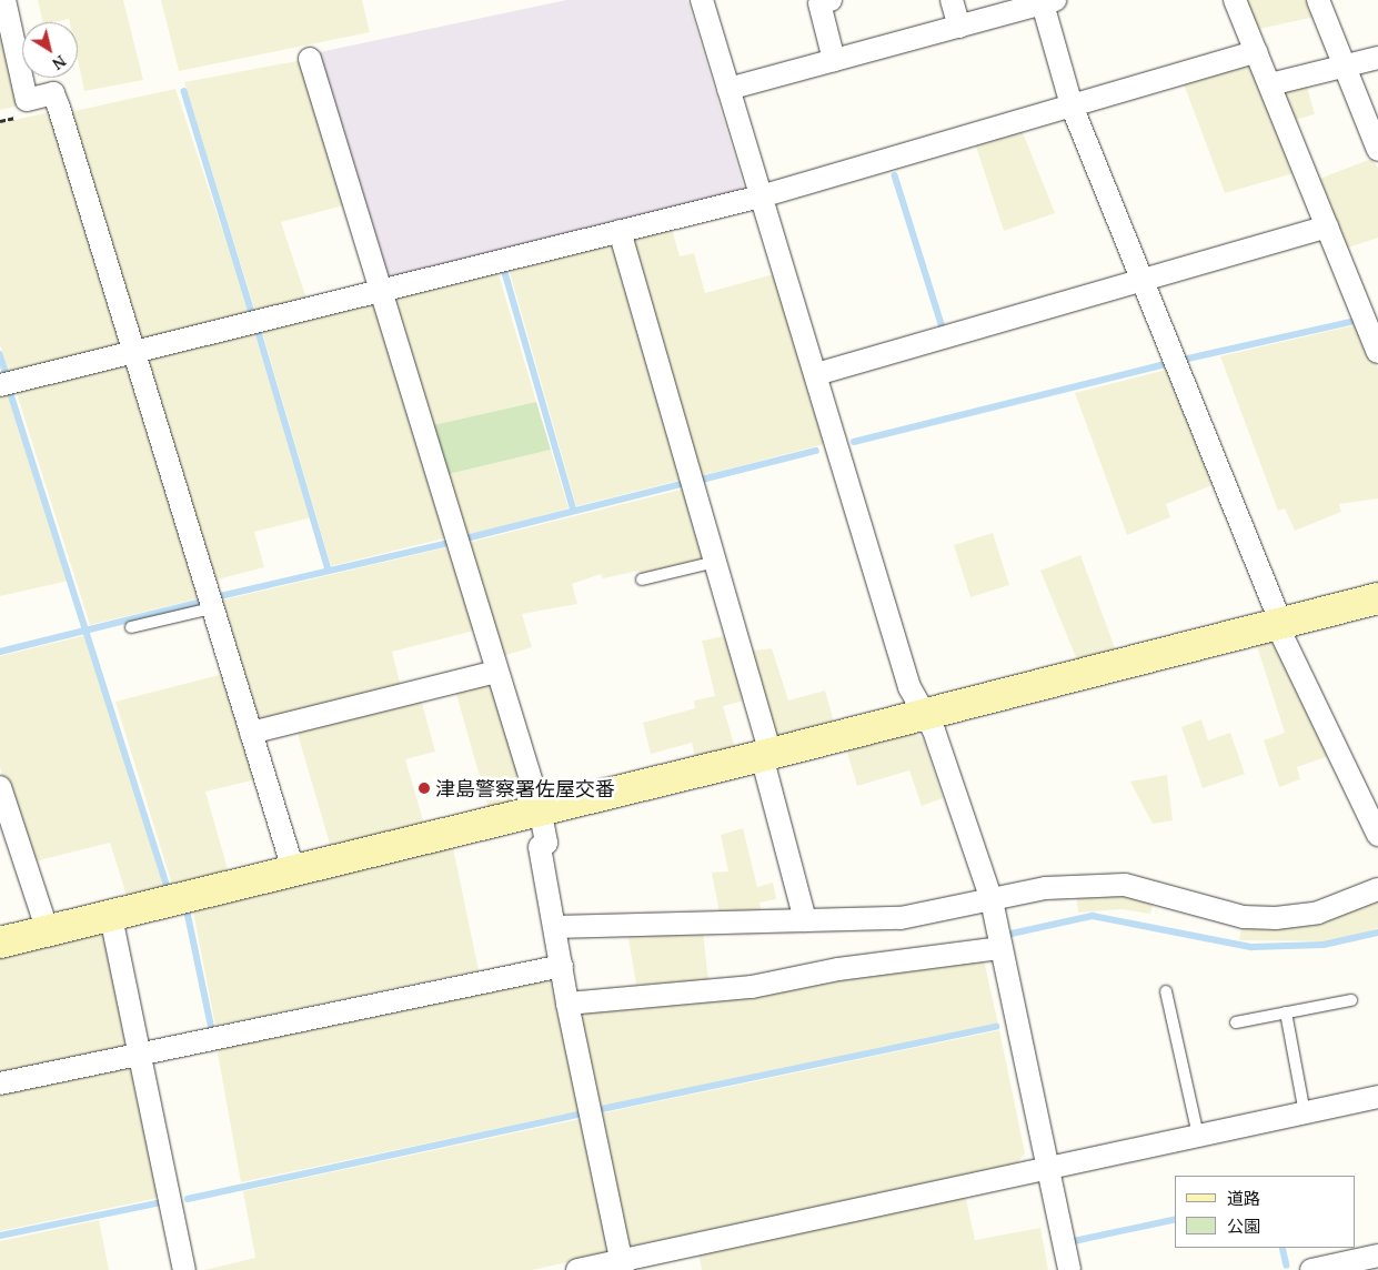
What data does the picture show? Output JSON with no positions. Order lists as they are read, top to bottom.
{
  "places": ["津島警察署佐屋交番"],
  "legend": ["道路", "公園"],
  "north": "bottom right"
}
